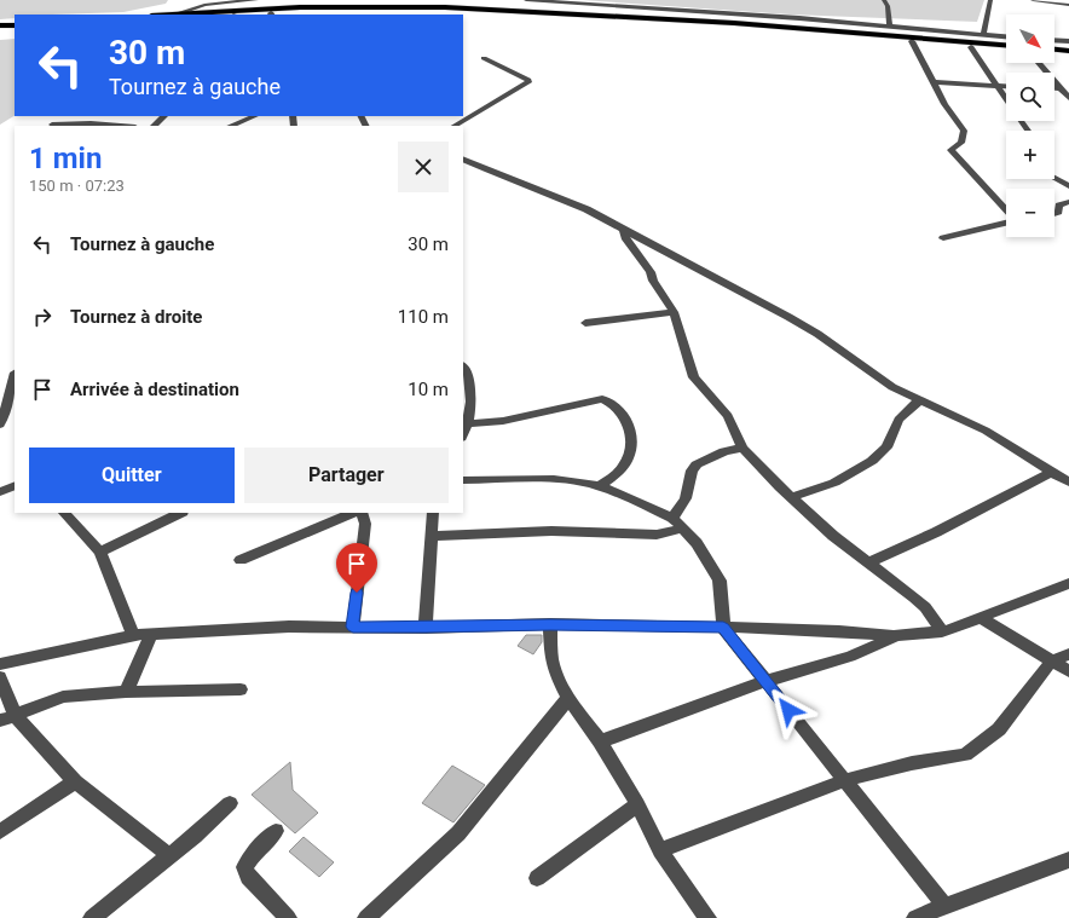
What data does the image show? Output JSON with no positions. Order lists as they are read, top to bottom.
{
  "north": "bottom right",
  "page": {
    "map_buttons": ["+", "−"],
    "turn": ["30 m", "Tournez à gauche"],
    "heading": ["1 min", "150 m · 07:23"],
    "list": [
      {
        "name": "Tournez à gauche",
        "value": "30 m"
      },
      {
        "name": "Tournez à droite",
        "value": "110 m"
      },
      {
        "name": "Arrivée à destination",
        "value": "10 m"
      }
    ],
    "buttons": ["Quitter", "Partager"]
  }
}
